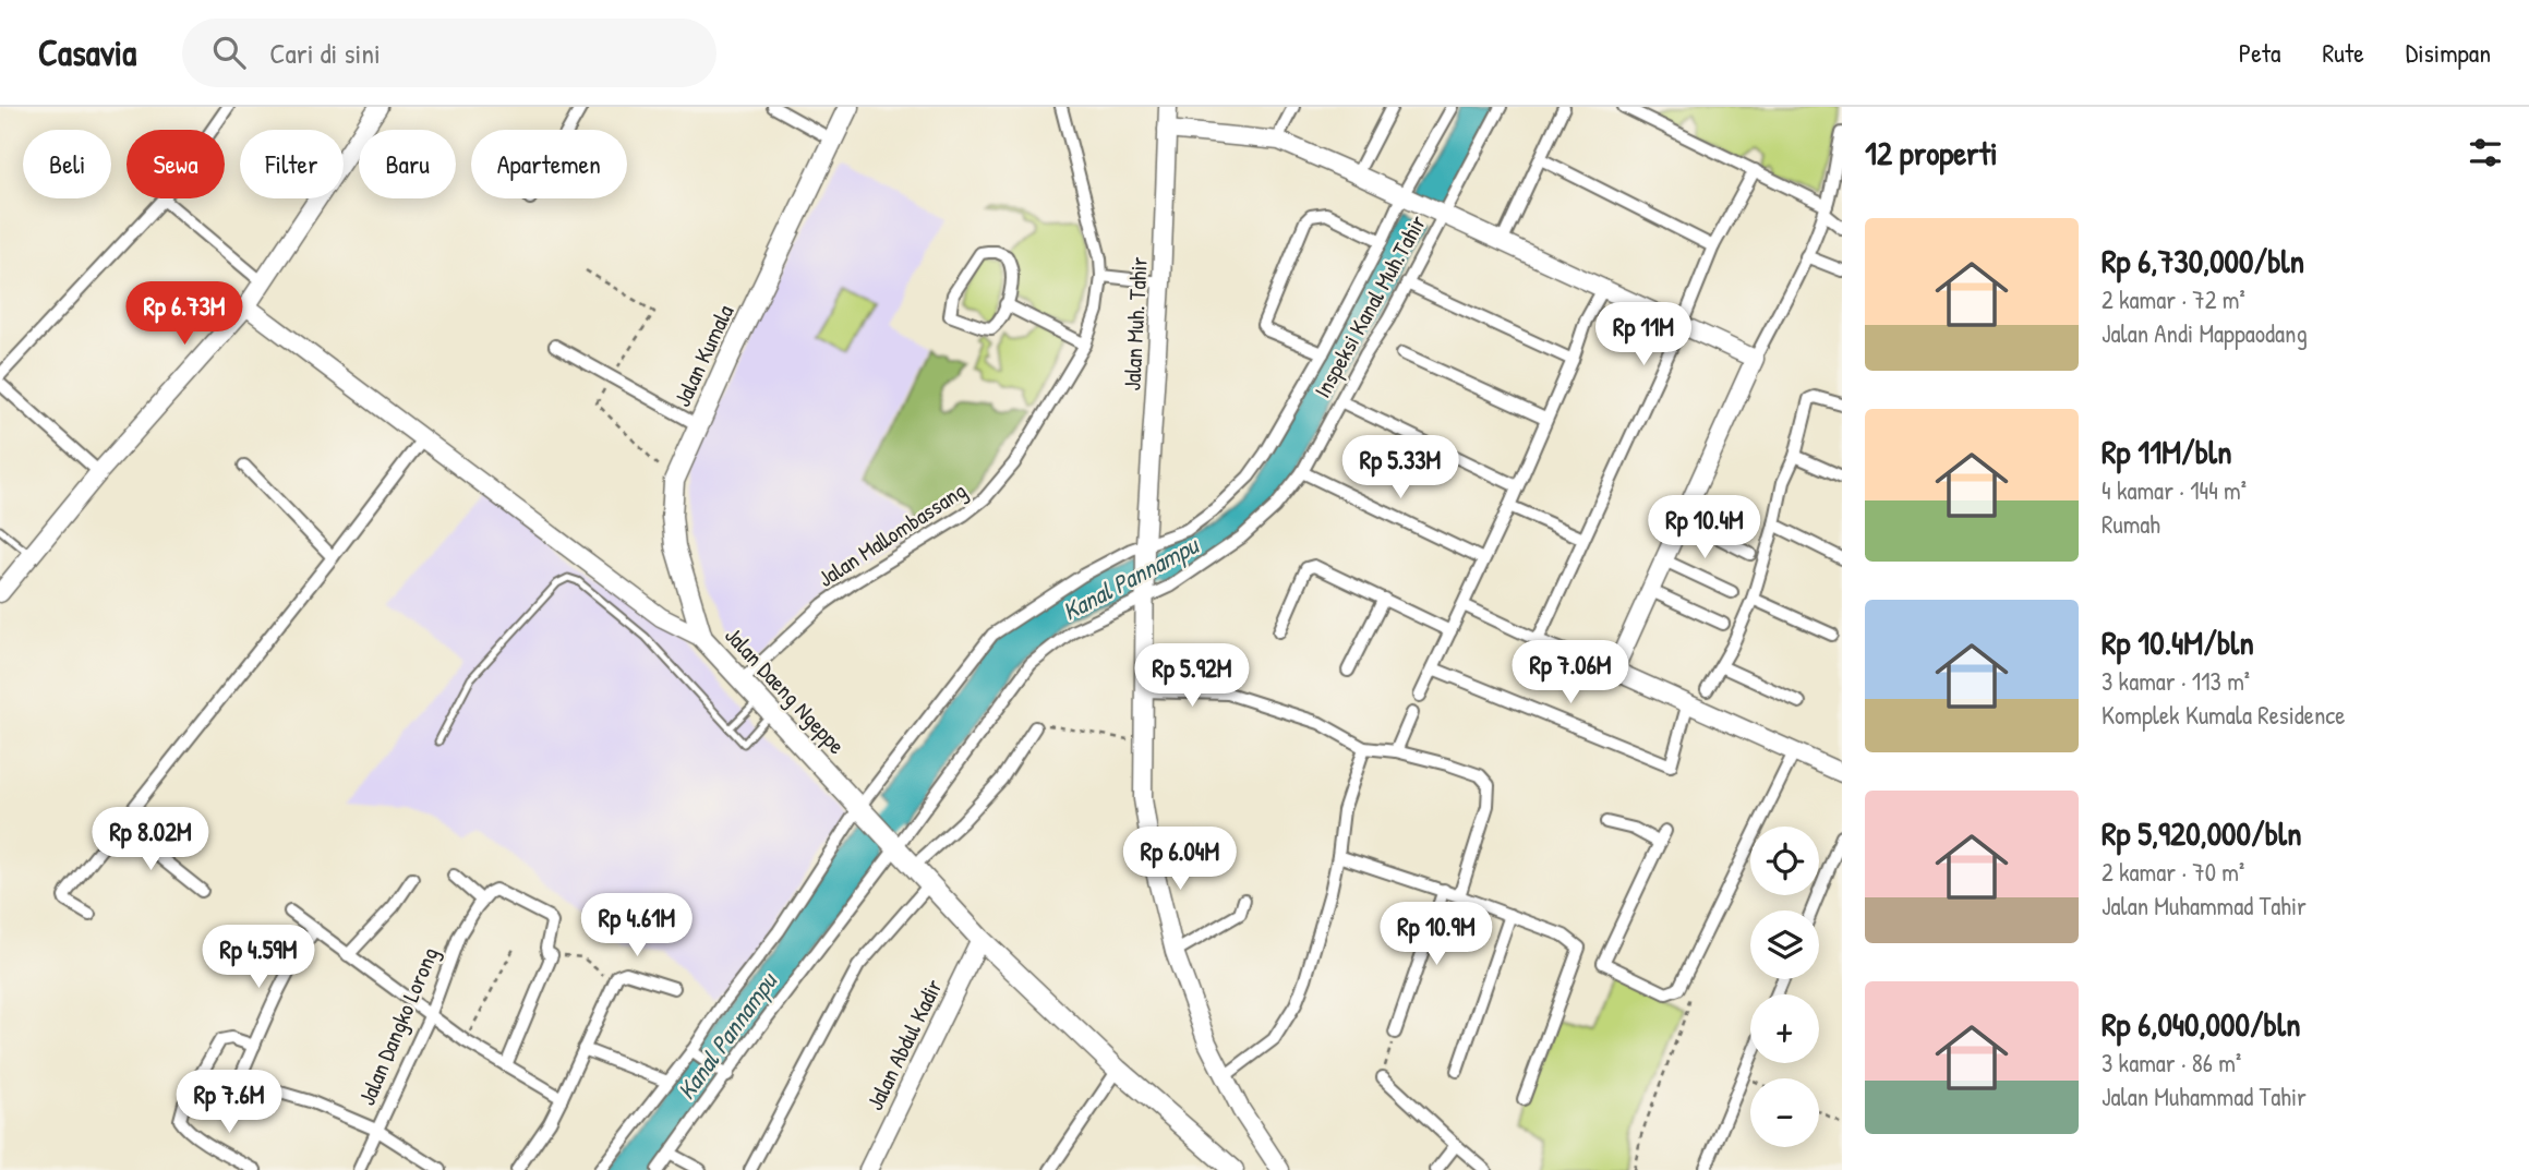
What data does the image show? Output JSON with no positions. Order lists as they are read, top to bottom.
{
  "streets": {
    "main road": ["Jalan Kumala", "Jalan Daeng Ngeppe"],
    "street": [
      "Inspeksi Kanal Muh.Tahir",
      "Jalan Muh. Tahir",
      "Jalan Mallombassang",
      "Jalan Dangko Lorong",
      "Jalan Abdul Kadir"
    ]
  },
  "crossings": [
    ["Inspeksi Kanal Muh.Tahir", "Jalan Muh. Tahir"],
    ["Inspeksi Kanal Muh.Tahir", "Jalan Daeng Ngeppe"],
    ["Jalan Kumala", "Jalan Daeng Ngeppe"],
    ["Jalan Mallombassang", "Jalan Daeng Ngeppe"],
    ["Jalan Daeng Ngeppe", "Jalan Abdul Kadir"]
  ],
  "water": ["Kanal Pannampu"],
  "page": {
    "header": "Casavia",
    "search": "Cari di sini",
    "nav": ["Peta", "Rute", "Disimpan"],
    "heading": "12 properti",
    "chip": [
      "Beli",
      "Sewa",
      "Filter",
      "Baru",
      "Apartemen"
    ],
    "list": [
      {
        "name": "Rp 6,730,000/bln",
        "note": "2 kamar · 72 m² · Jalan Andi Mappaodang"
      },
      {
        "name": "Rp 11M/bln",
        "note": "4 kamar · 144 m² · Rumah"
      },
      {
        "name": "Rp 10.4M/bln",
        "note": "3 kamar · 113 m² · Komplek Kumala Residence"
      },
      {
        "name": "Rp 5,920,000/bln",
        "note": "2 kamar · 70 m² · Jalan Muhammad Tahir"
      },
      {
        "name": "Rp 6,040,000/bln",
        "note": "3 kamar · 86 m² · Jalan Muhammad Tahir"
      }
    ],
    "price": [
      "Rp 6.73M",
      "Rp 11M",
      "Rp 5.33M",
      "Rp 10.4M",
      "Rp 7.06M",
      "Rp 5.92M",
      "Rp 8.02M",
      "Rp 6.04M",
      "Rp 4.61M",
      "Rp 10.9M",
      "Rp 4.59M",
      "Rp 7.6M"
    ],
    "map_buttons": ["+", "−"]
  }
}
